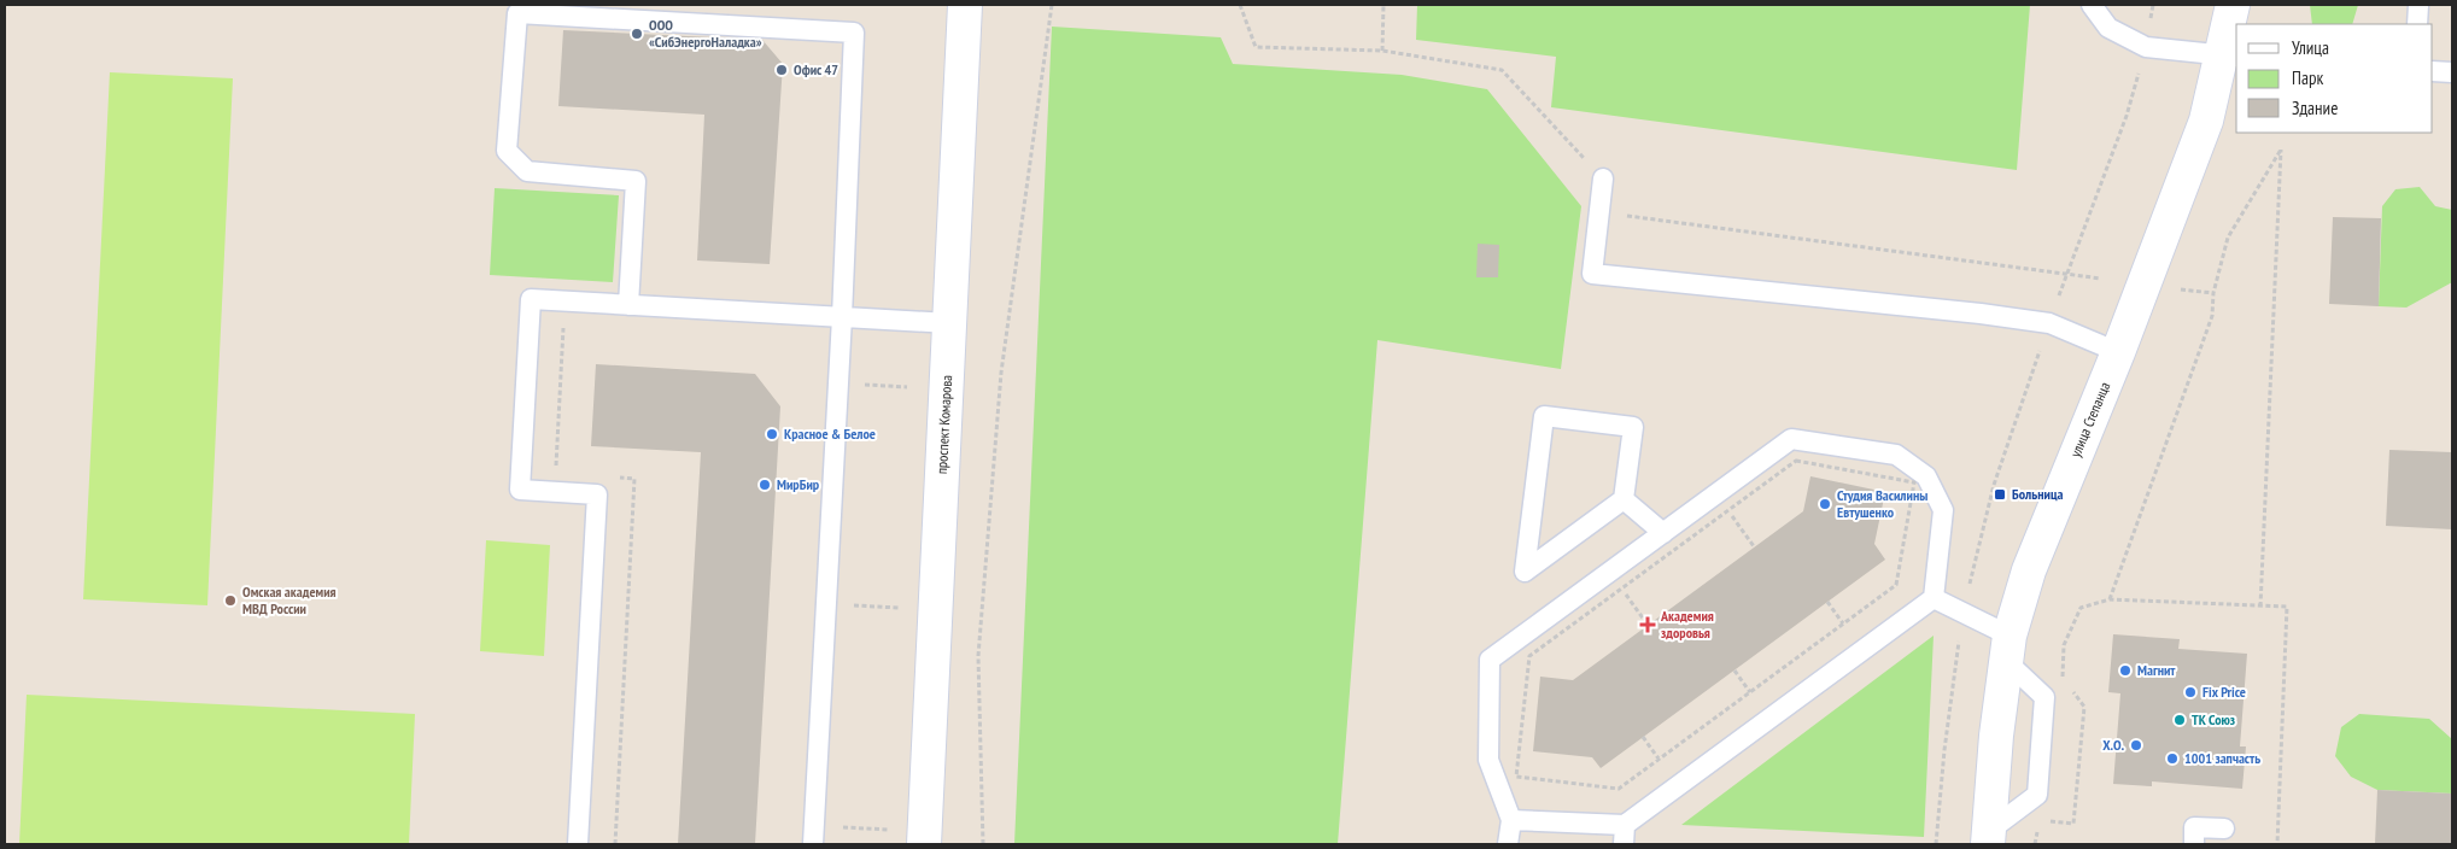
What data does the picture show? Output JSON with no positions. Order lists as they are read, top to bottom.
{
  "streets": {
    "street": ["улица Степанца", "проспект Комарова"]
  },
  "places": {
    "other": [
      "ООО «СибЭнергоНаладка»",
      "Офис 47",
      "Красное & Белое",
      "МирБир",
      "Студия Василины Евтушенко",
      "Омская академия МВД России",
      "Магнит",
      "Fix Price",
      "ТК Союз",
      "X.O.",
      "1001 запчасть"
    ],
    "transit": ["Больница"],
    "health": ["Академия здоровья"]
  },
  "legend": ["Улица", "Парк", "Здание"]
}
